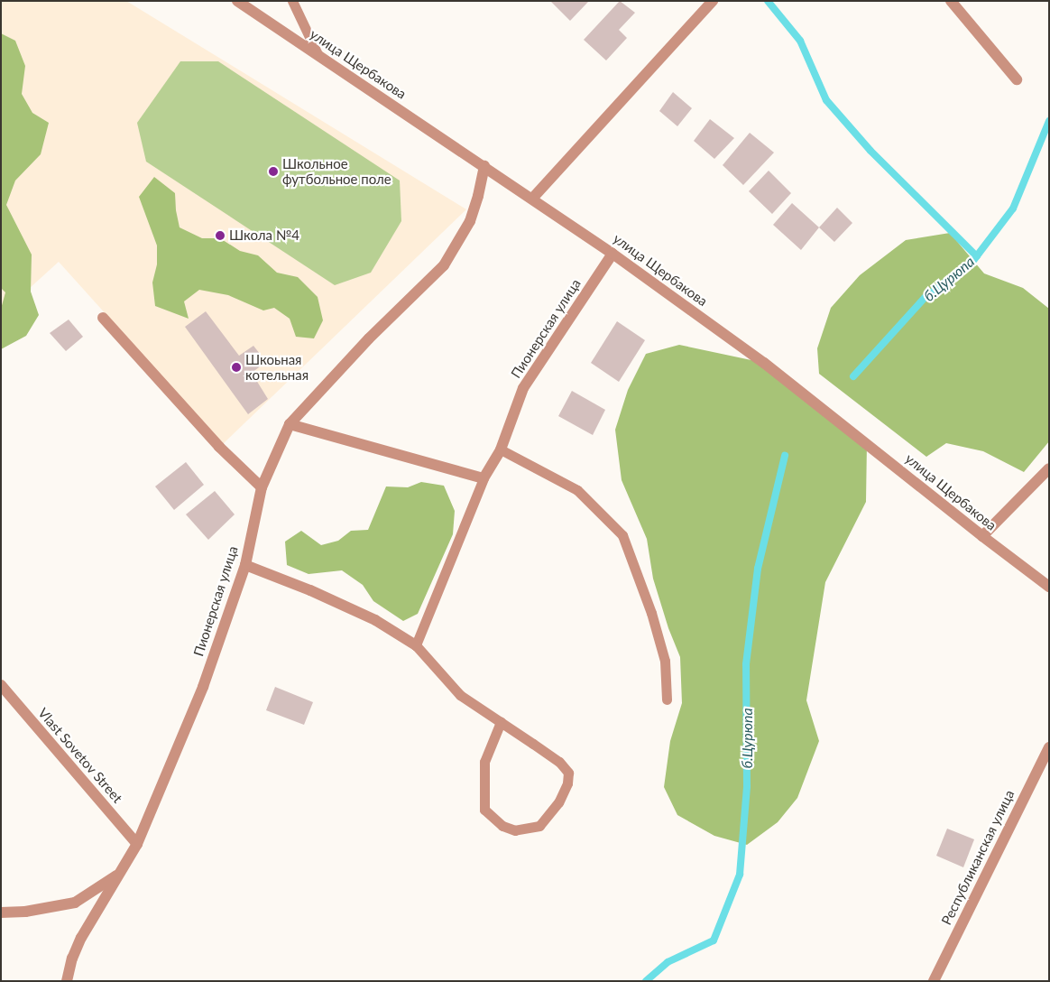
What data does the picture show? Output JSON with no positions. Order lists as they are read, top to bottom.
{
  "streets": {
    "street": [
      "улица Щербакова",
      "Пионерская улица",
      "Vlast Sovetov Street",
      "Республиканская улица"
    ]
  },
  "crossings": [
    ["улица Щербакова", "Пионерская улица"],
    ["Пионерская улица", "Vlast Sovetov Street"]
  ],
  "water": ["б.Цурюпа"],
  "places": ["Школьное футбольное поле", "Школа №4", "Шкоьная котельная"]
}
